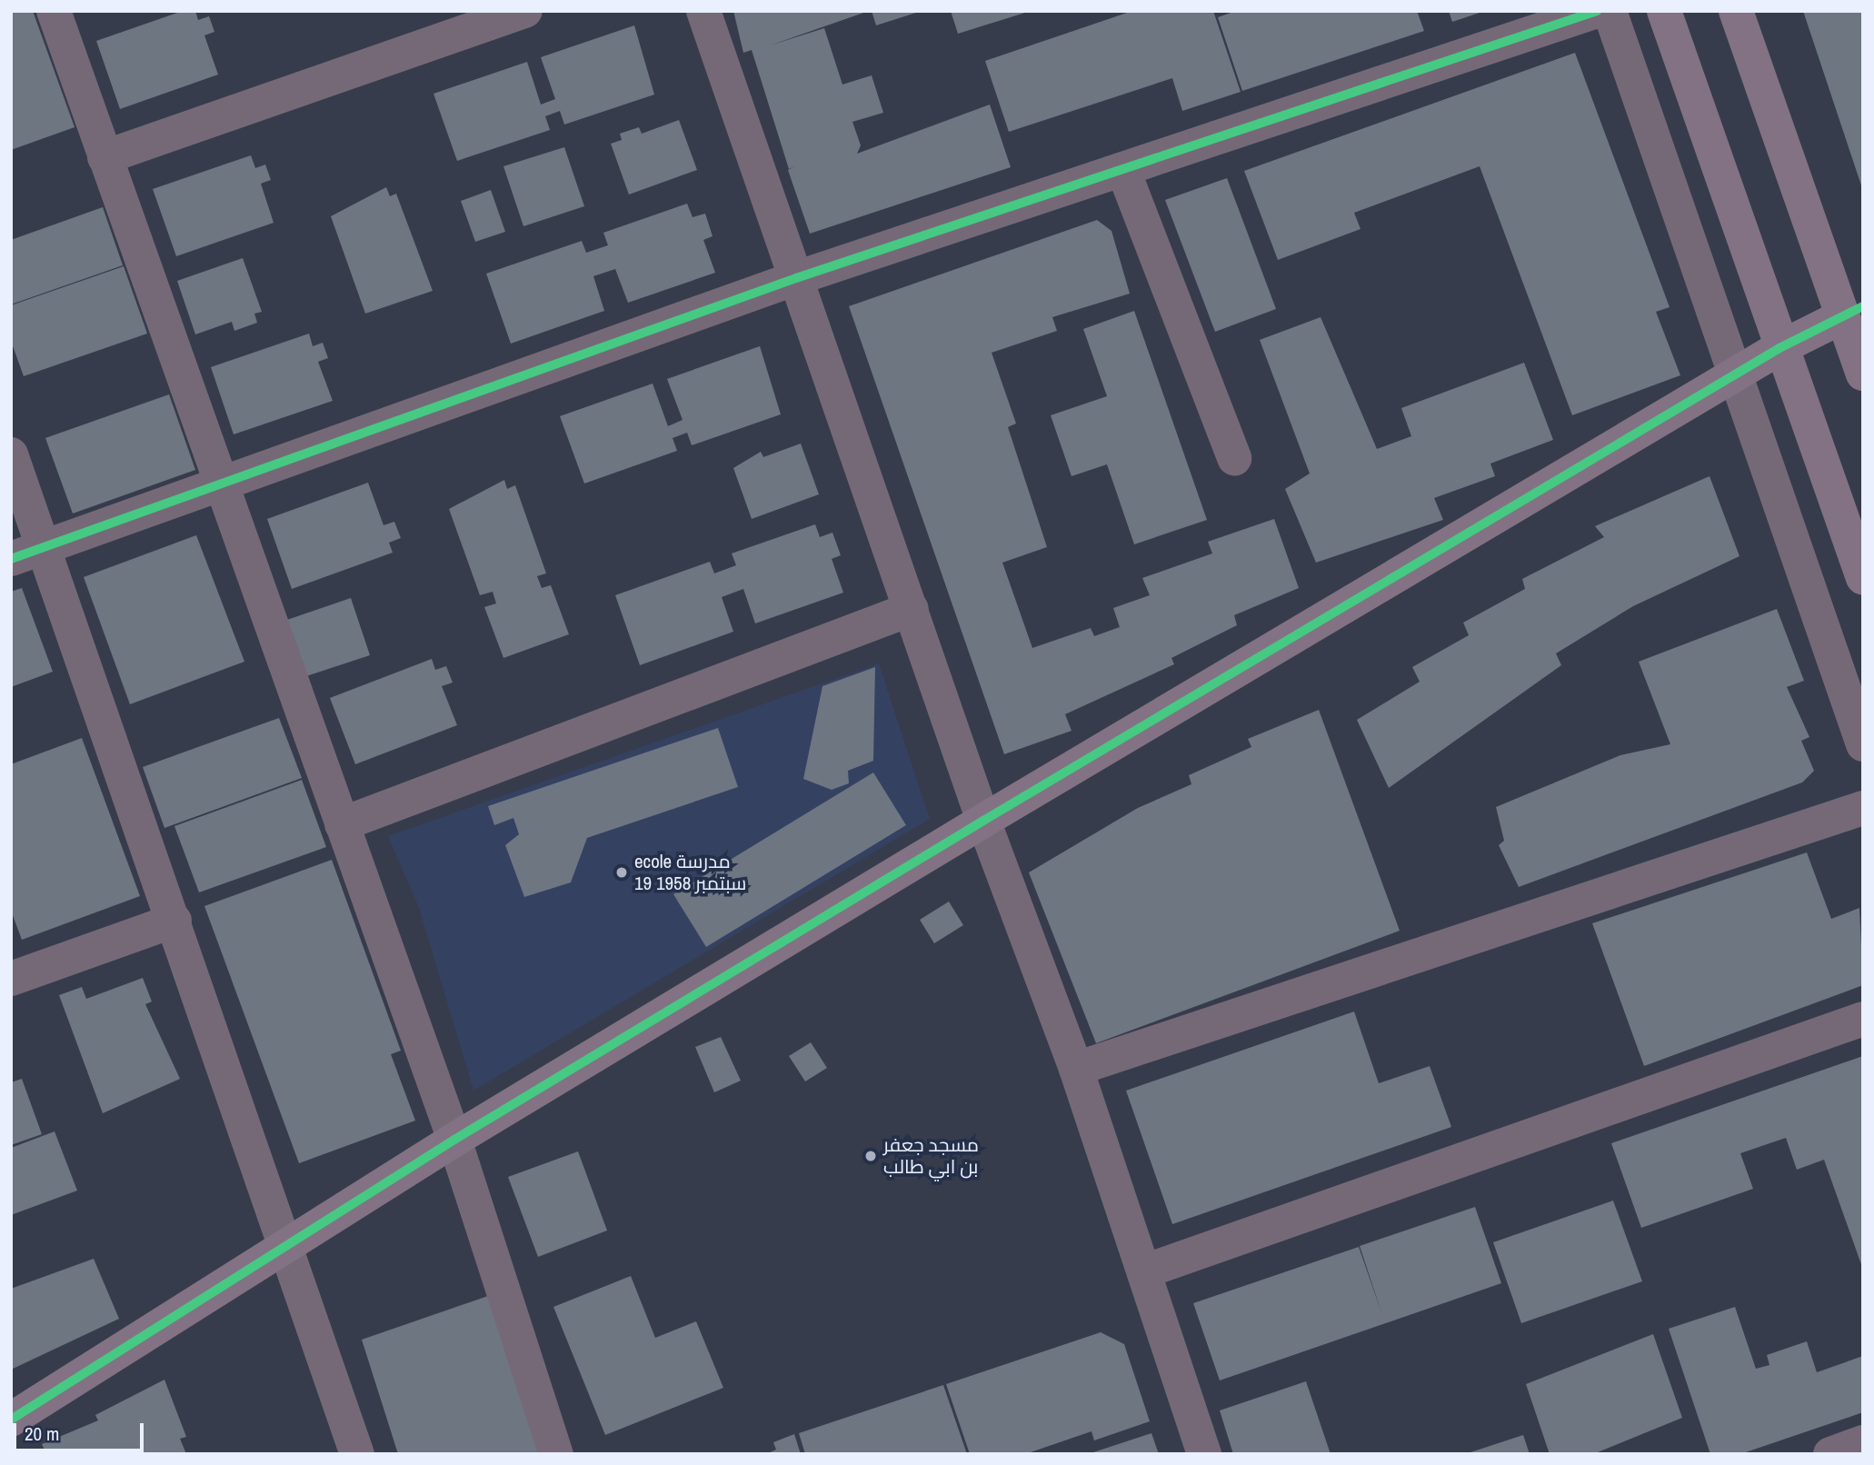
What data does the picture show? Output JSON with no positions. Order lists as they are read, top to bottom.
{
  "places": ["ecole مدرسة 19 سبتمبر 1958", "مسجد جعفر بن ابي طالب"],
  "scale_bar": "20 m"
}
